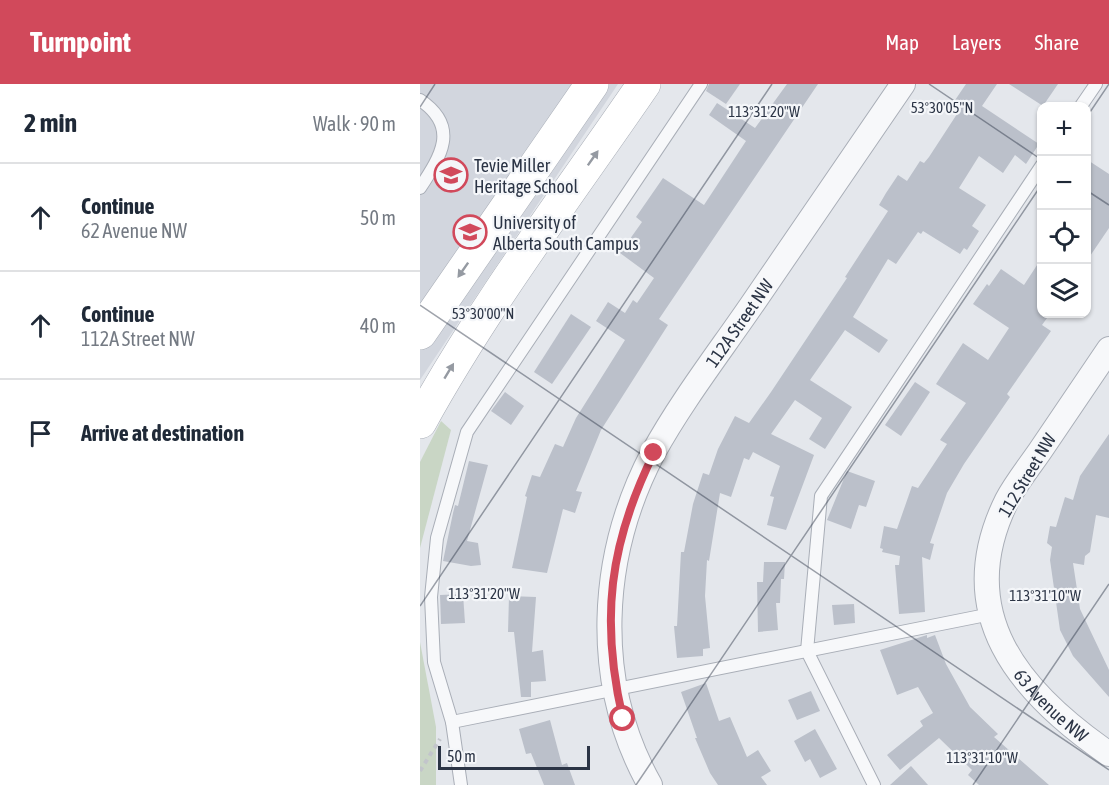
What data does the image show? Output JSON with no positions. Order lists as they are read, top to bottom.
{
  "streets": {
    "street": ["112A Street NW", "112 Street NW", "63 Avenue NW"]
  },
  "crossings": [
    ["112 Street NW", "63 Avenue NW"]
  ],
  "places": {
    "school or university": ["Tevie Miller Heritage School", "University of Alberta South Campus"]
  },
  "scale_bar": "50 m",
  "page": {
    "header": "Turnpoint",
    "nav": ["Map", "Layers", "Share"],
    "heading": ["2 min", "Walk · 90 m"],
    "map_buttons": ["+", "−"],
    "list": [
      ["Continue", "62 Avenue NW", "50 m"],
      ["Continue", "112A Street NW", "40 m"],
      "Arrive at destination"
    ],
    "scale": "50 m"
  },
  "coordinates": [
    "53°30'05\"N",
    "113°31'20\"W",
    "53°30'00\"N",
    "113°31'10\"W"
  ]
}
